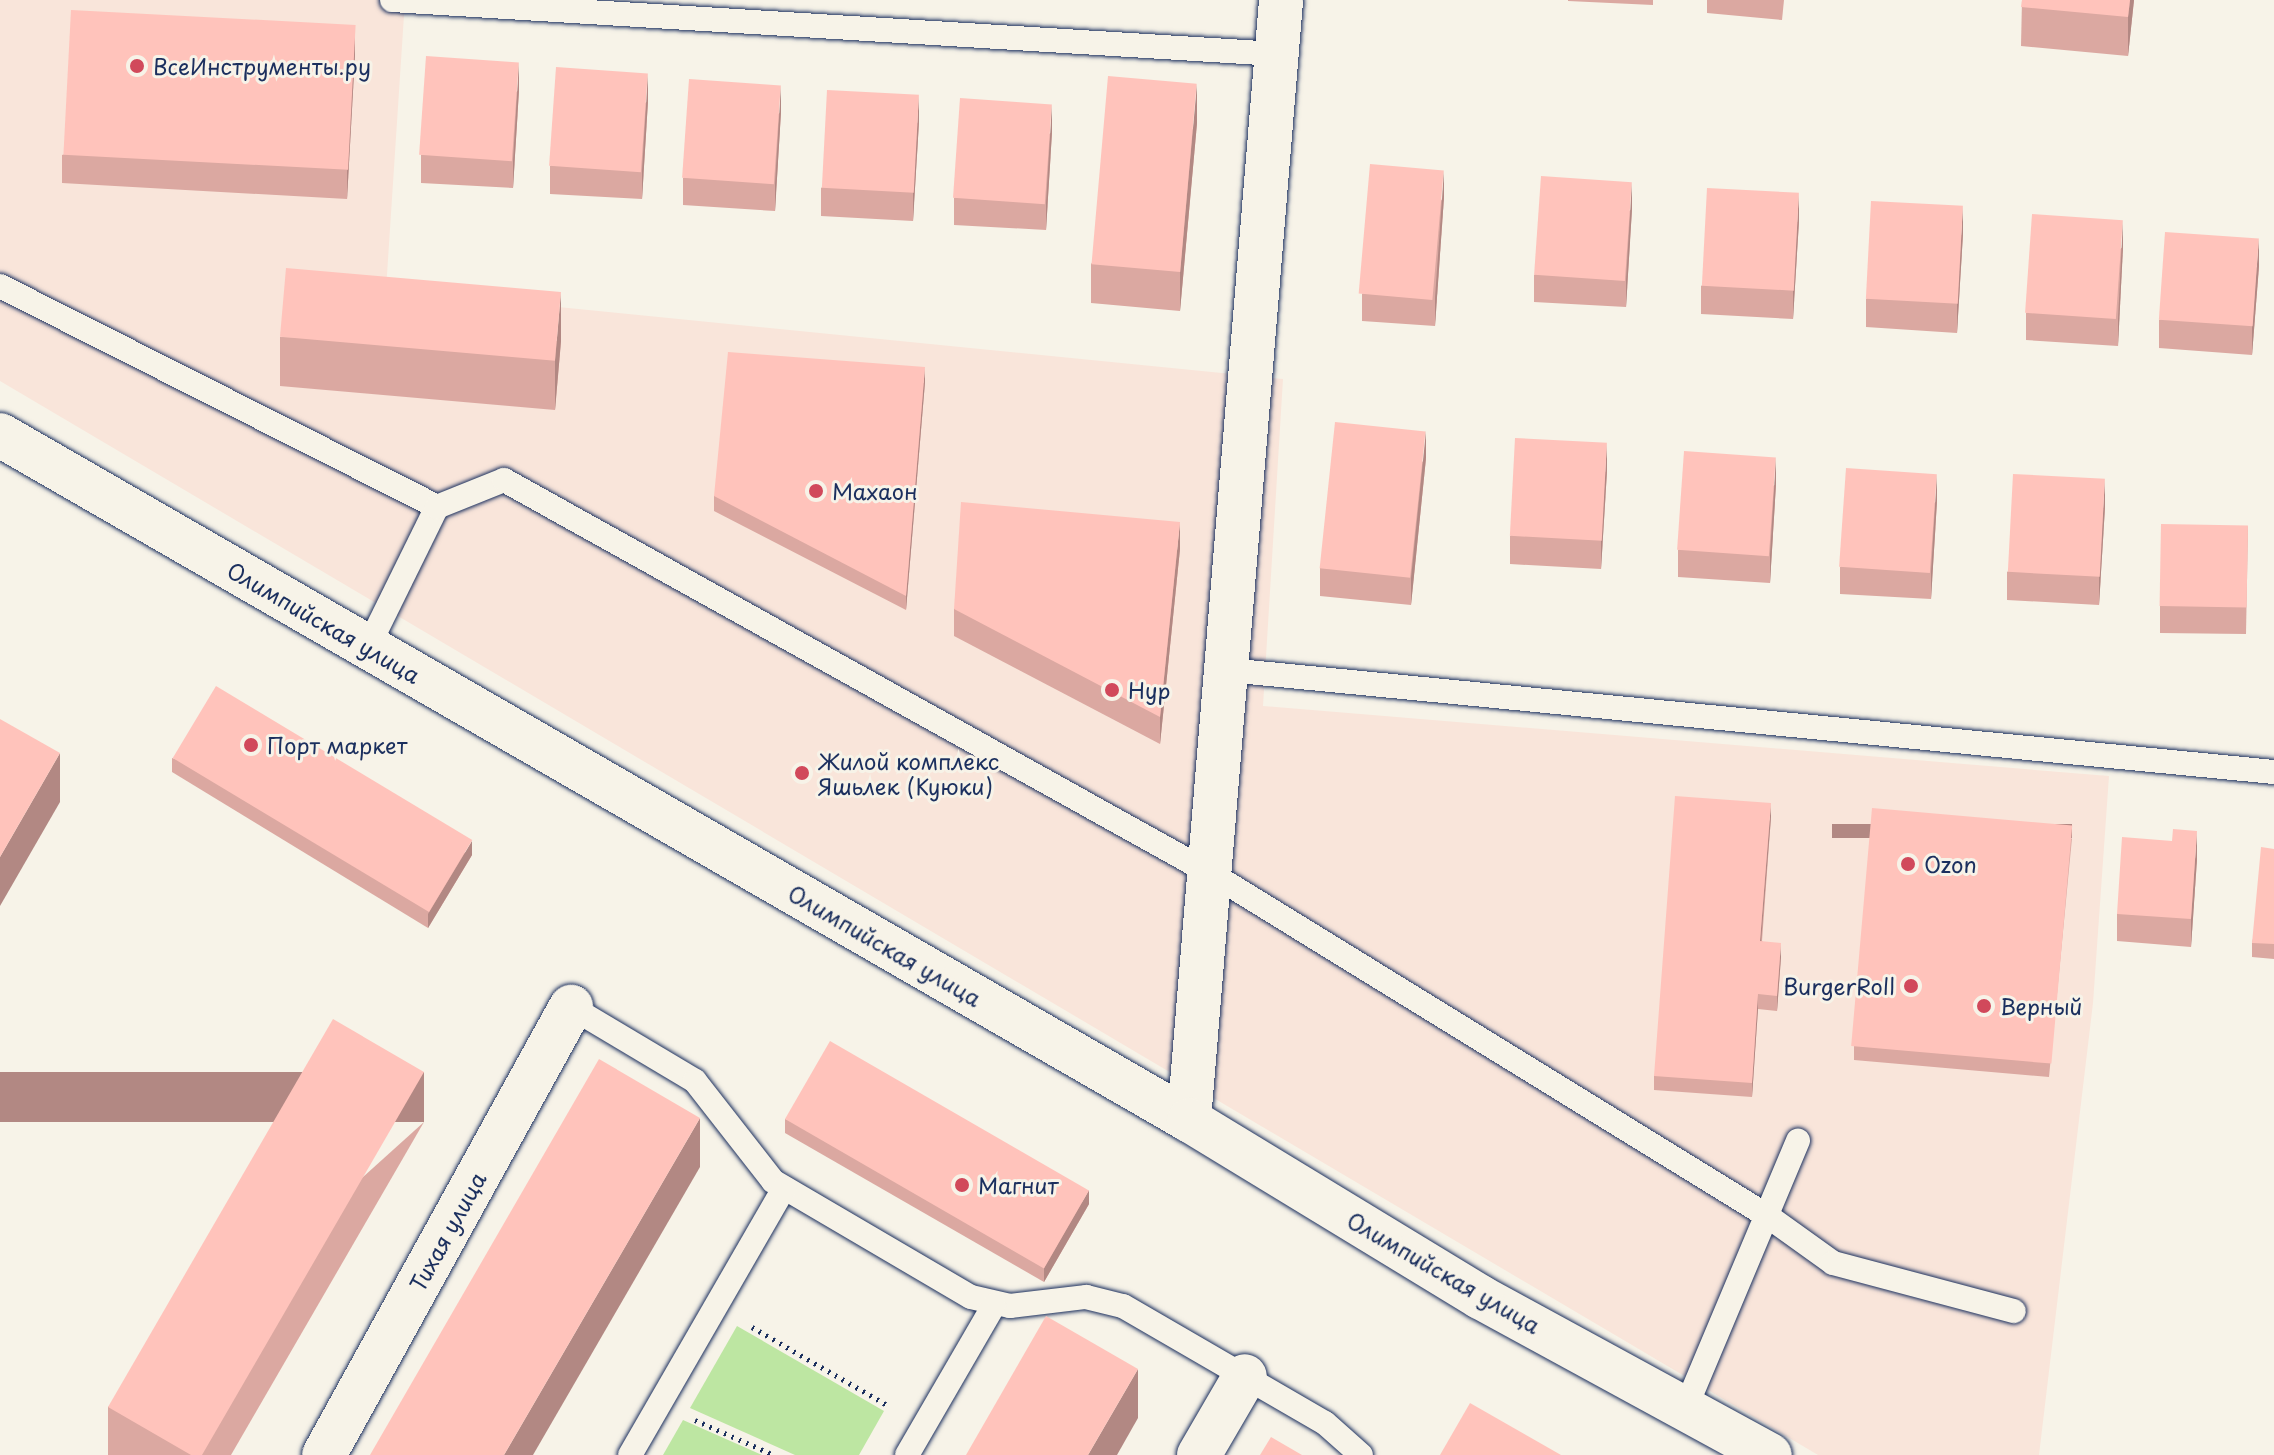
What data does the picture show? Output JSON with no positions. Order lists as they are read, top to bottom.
{
  "streets": {
    "street": ["Олимпийская улица", "Тихая улица"]
  },
  "places": [
    "ВсеИнструменты.ру",
    "Махаон",
    "Нур",
    "Порт маркет",
    "Жилой комплекс Яшьлек (Куюки)",
    "Ozon",
    "BurgerRoll",
    "Верный",
    "Магнит"
  ]
}
